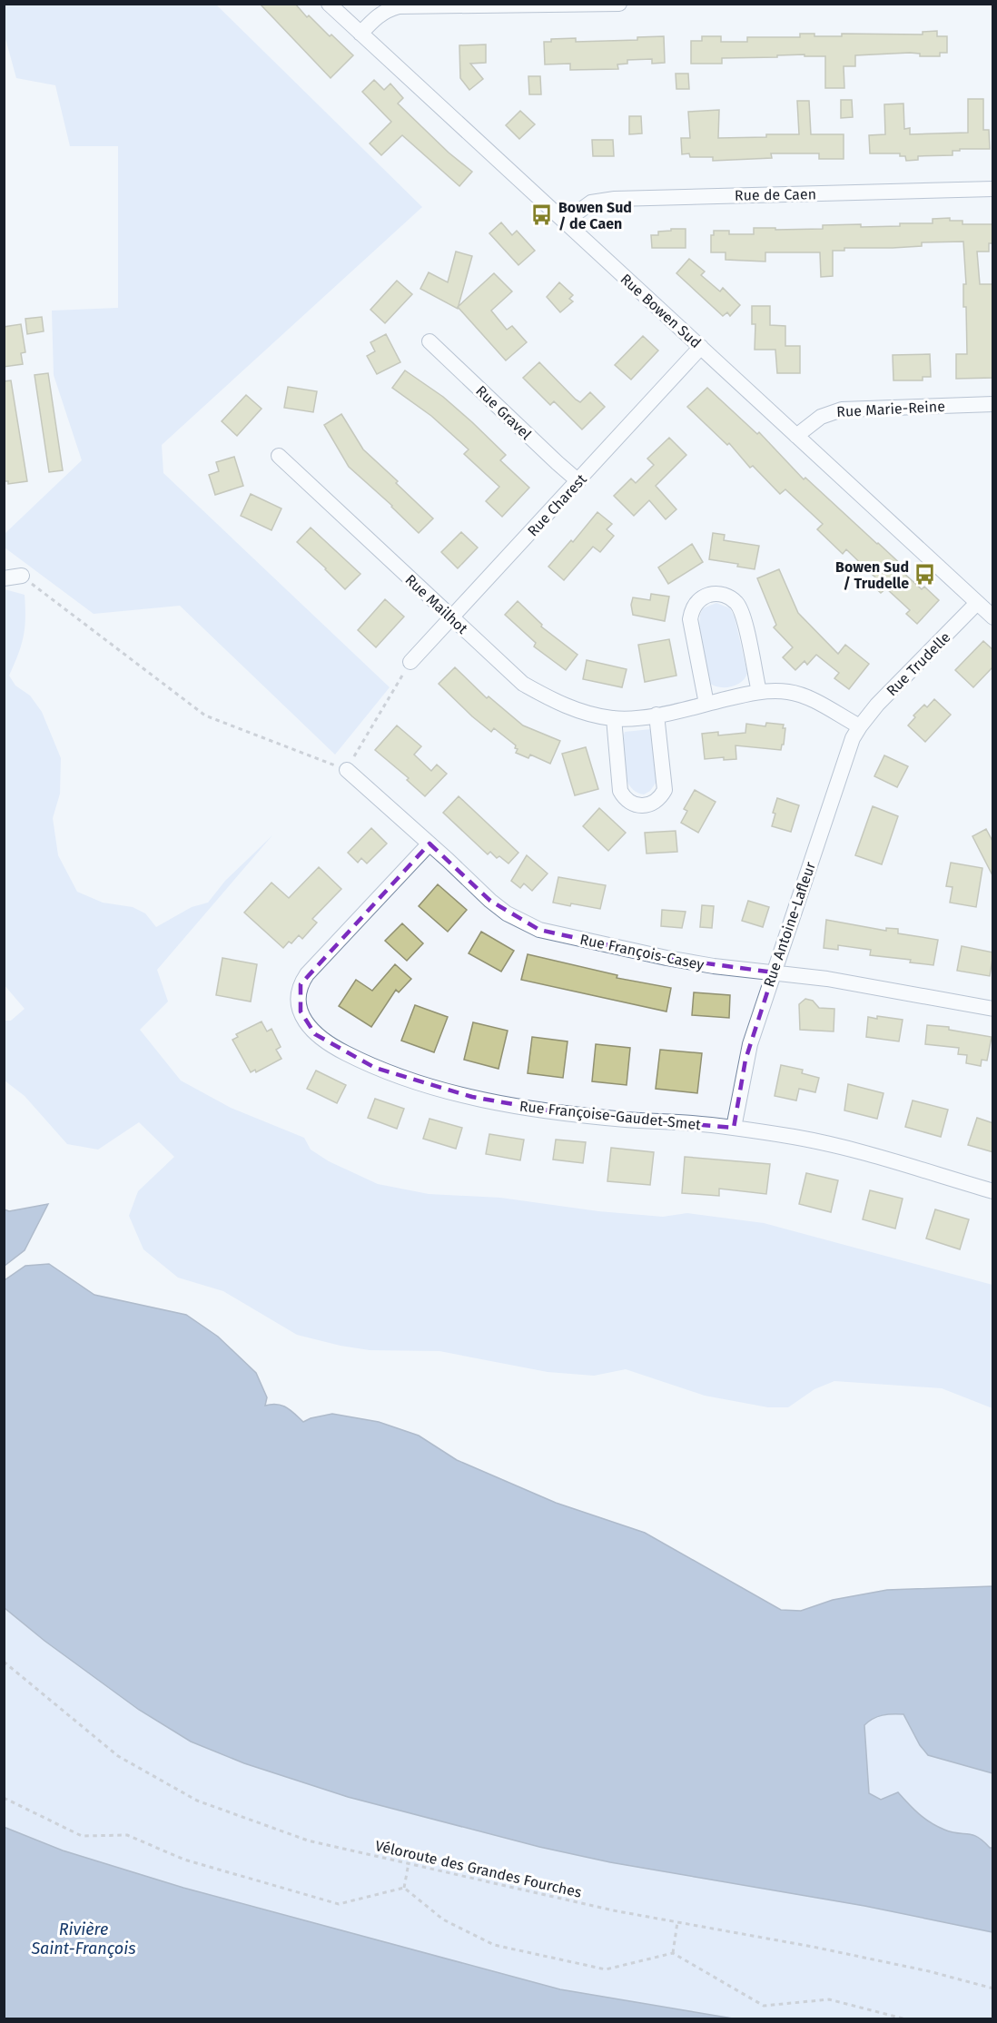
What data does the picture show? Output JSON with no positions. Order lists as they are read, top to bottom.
{
  "streets": {
    "street": [
      "Rue de Caen",
      "Rue Bowen Sud",
      "Rue Marie-Reine",
      "Rue Gravel",
      "Rue Charest",
      "Rue Mailhot",
      "Rue Trudelle",
      "Rue Antoine-Lafleur",
      "Rue François-Casey",
      "Rue Françoise-Gaudet-Smet"
    ],
    "path": ["Véloroute des Grandes Fourches"]
  },
  "crossings": [
    ["Rue de Caen", "Rue Bowen Sud"],
    ["Rue Bowen Sud", "Rue Marie-Reine"],
    ["Rue Bowen Sud", "Rue Charest"],
    ["Rue Bowen Sud", "Rue Trudelle"],
    ["Rue Gravel", "Rue Charest"],
    ["Rue Charest", "Rue Mailhot"],
    ["Rue Mailhot", "Rue Trudelle"],
    ["Rue Mailhot", "Rue Antoine-Lafleur"],
    ["Rue Trudelle", "Rue Antoine-Lafleur"],
    ["Rue Antoine-Lafleur", "Rue François-Casey"],
    ["Rue Antoine-Lafleur", "Rue Françoise-Gaudet-Smet"],
    ["Rue François-Casey", "Rue Françoise-Gaudet-Smet"]
  ],
  "water": ["Rivière Saint-François"],
  "places": {
    "bus stop": ["Bowen Sud / de Caen", "Bowen Sud / Trudelle"]
  }
}
